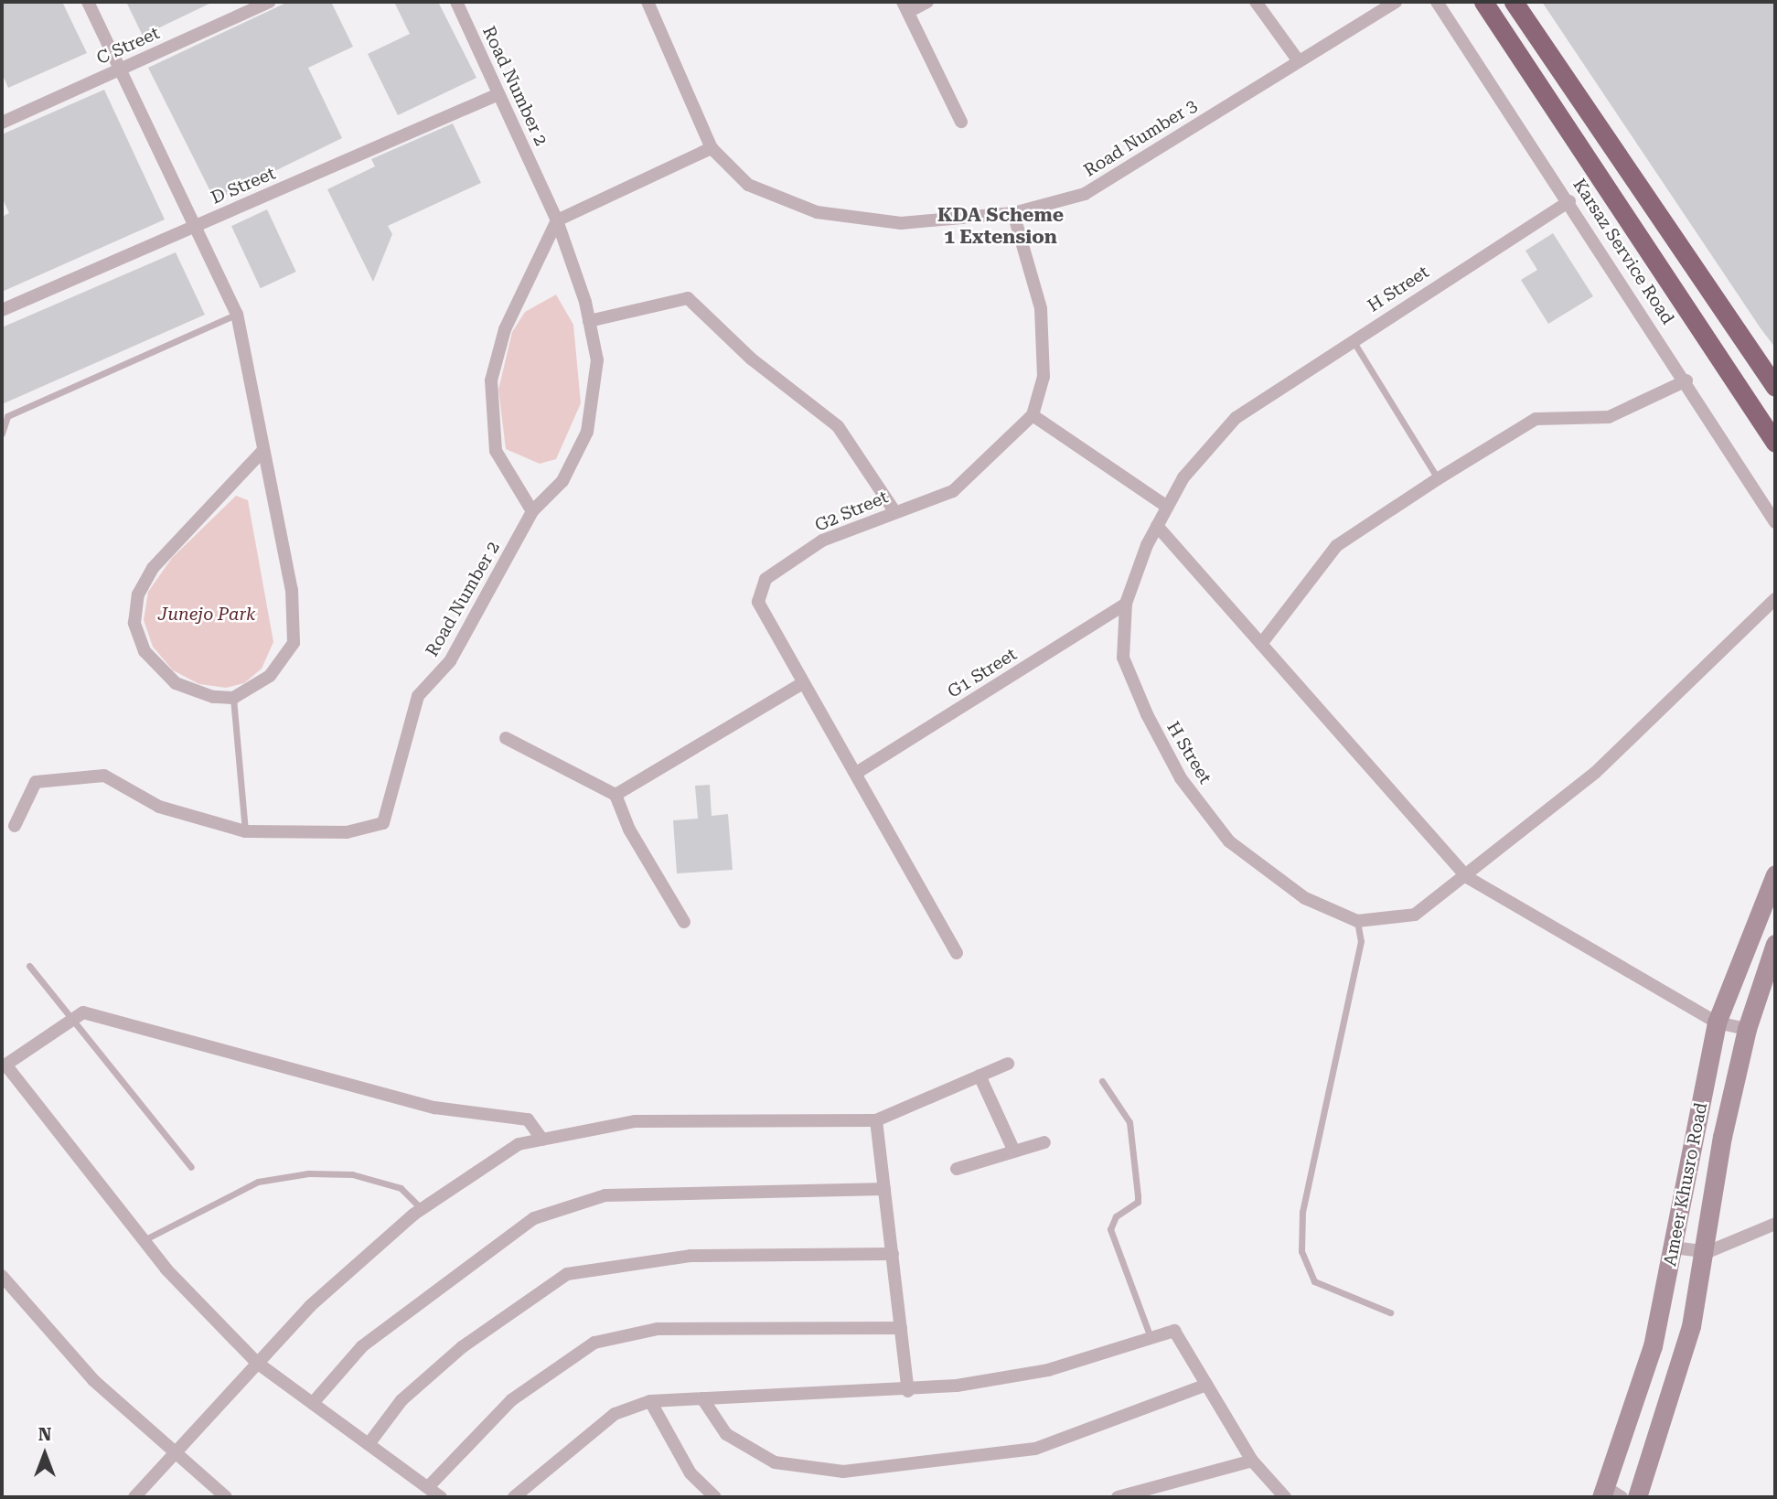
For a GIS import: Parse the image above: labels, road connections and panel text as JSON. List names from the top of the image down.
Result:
{
  "streets": {
    "main road": ["Ameer Khusro Road"],
    "street": [
      "C Street",
      "Road Number 2",
      "Road Number 3",
      "D Street",
      "Karsaz Service Road",
      "H Street",
      "G2 Street",
      "G1 Street"
    ]
  },
  "crossings": [
    ["Road Number 2", "D Street"],
    ["Karsaz Service Road", "H Street"],
    ["H Street", "G1 Street"],
    ["G2 Street", "G1 Street"]
  ],
  "districts": ["KDA Scheme 1 Extension"],
  "parks": ["Junejo Park"],
  "north": "top"
}
